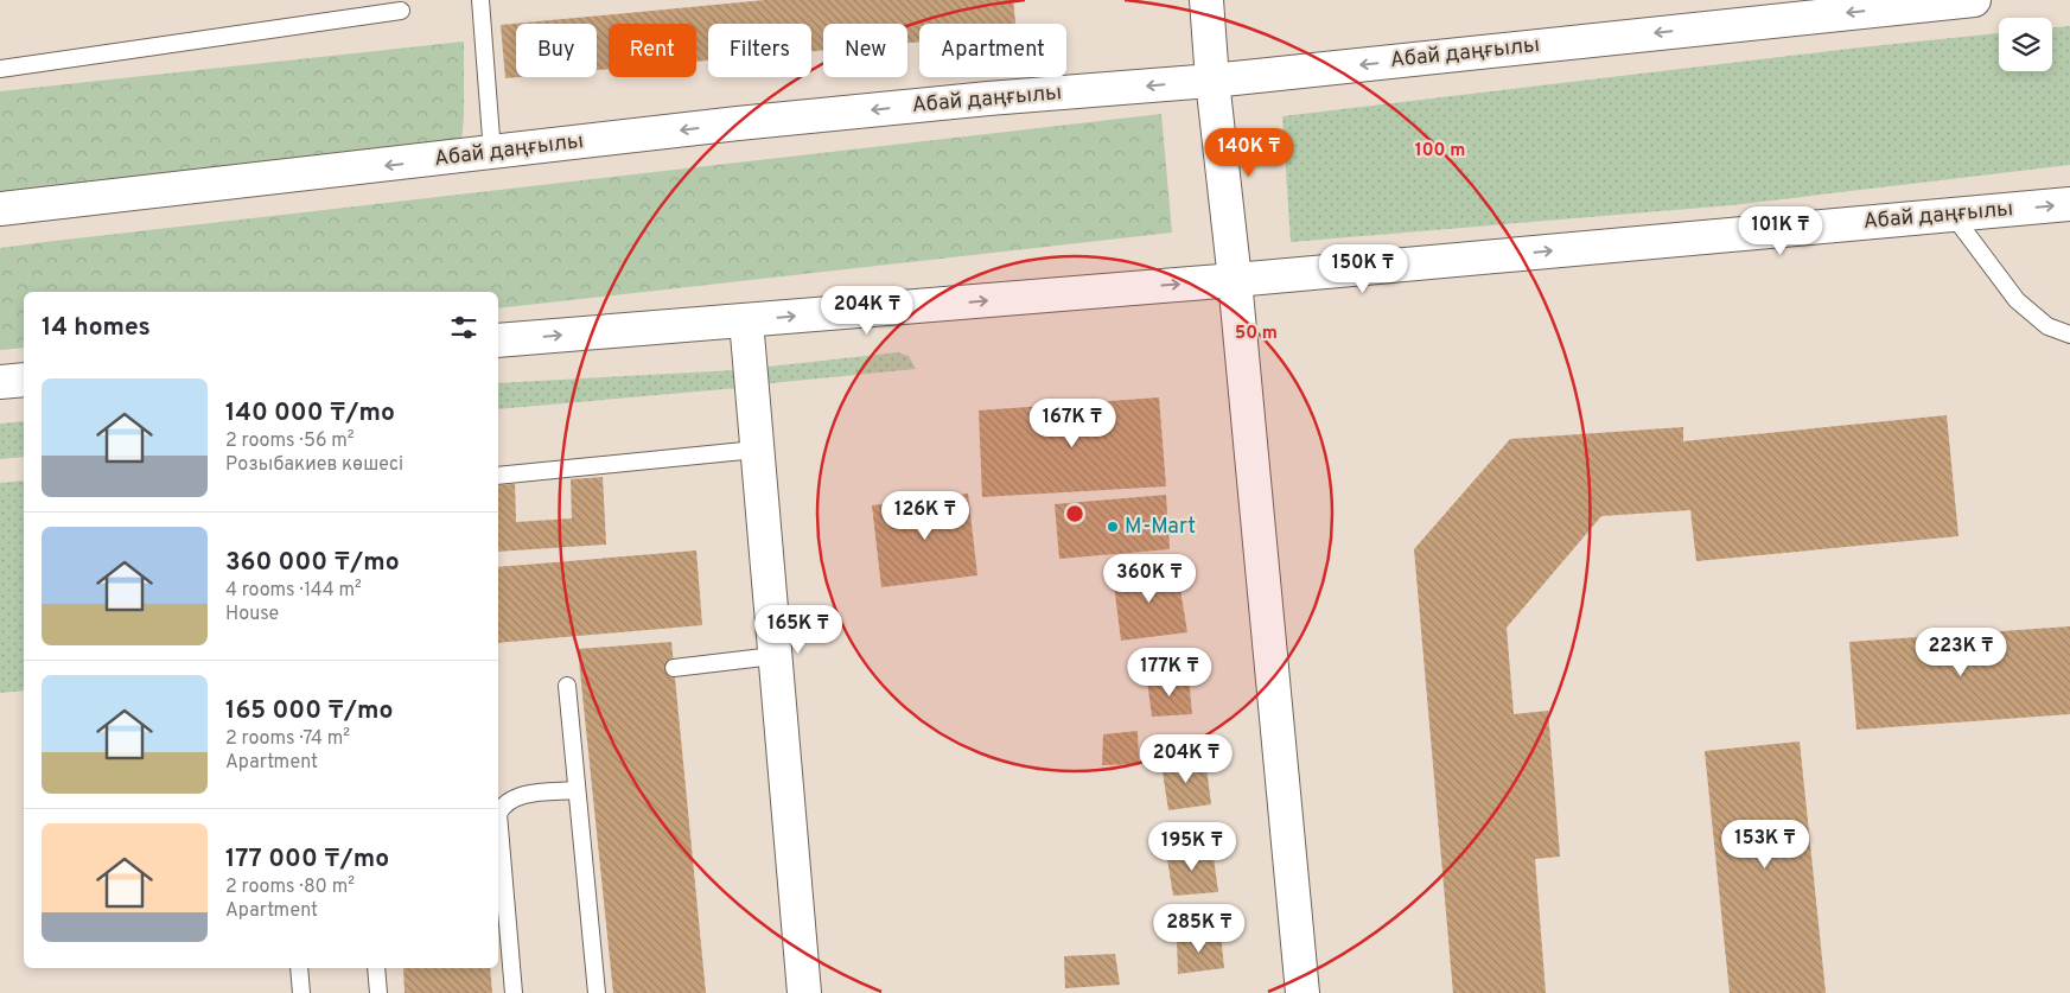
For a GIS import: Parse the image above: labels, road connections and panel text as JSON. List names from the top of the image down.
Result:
{
  "streets": {
    "main road": ["Абай даңғылы"]
  },
  "places": ["M-Mart"],
  "page": {
    "chip": [
      "Buy",
      "Rent",
      "Filters",
      "New",
      "Apartment"
    ],
    "price": [
      "140K ₸",
      "101K ₸",
      "150K ₸",
      "204K ₸",
      "167K ₸",
      "126K ₸",
      "360K ₸",
      "165K ₸",
      "223K ₸",
      "177K ₸",
      "204K ₸",
      "153K ₸",
      "195K ₸",
      "285K ₸"
    ],
    "heading": "14 homes",
    "list": [
      {
        "name": "140 000 ₸/mo",
        "note": "2 rooms · 56 m² · Розыбакиев көшесі"
      },
      {
        "name": "360 000 ₸/mo",
        "note": "4 rooms · 144 m² · House"
      },
      {
        "name": "165 000 ₸/mo",
        "note": "2 rooms · 74 m² · Apartment"
      },
      {
        "name": "177 000 ₸/mo",
        "note": "2 rooms · 80 m² · Apartment"
      }
    ]
  },
  "rings": ["100 m", "50 m"]
}
